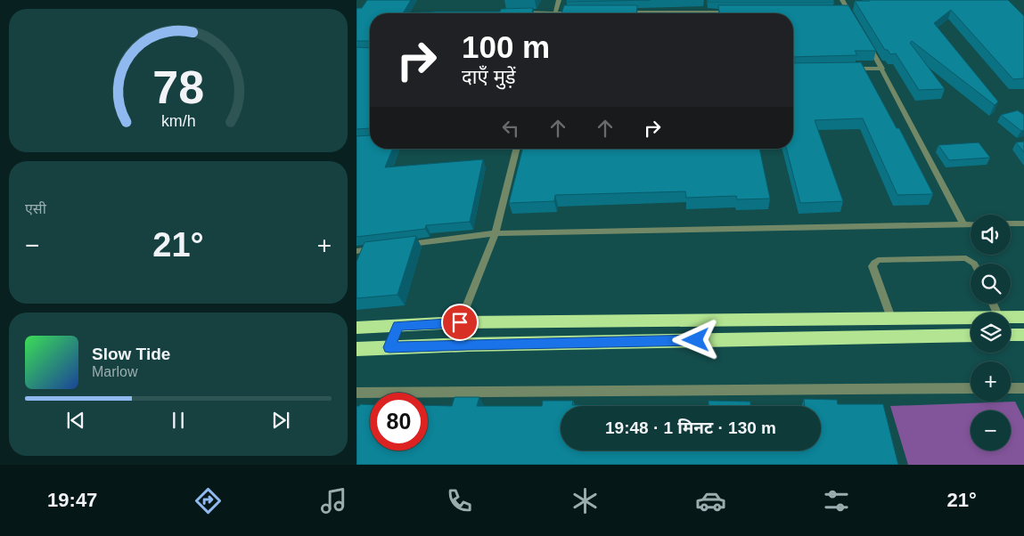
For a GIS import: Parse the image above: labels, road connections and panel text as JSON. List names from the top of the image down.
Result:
{
  "page": {
    "turn": ["100 m", "दाएँ मुड़ें"],
    "tile": "एसी",
    "map_buttons": ["+", "−"],
    "heat": ["−", "21°", "+"],
    "song": ["Slow Tide", "Marlow"],
    "limit": "80",
    "trip": "19:48 · 1 मिनट · 130 m",
    "tabs": ["19:47", "21°"],
    "gauge": ["78", "km/h"]
  }
}
